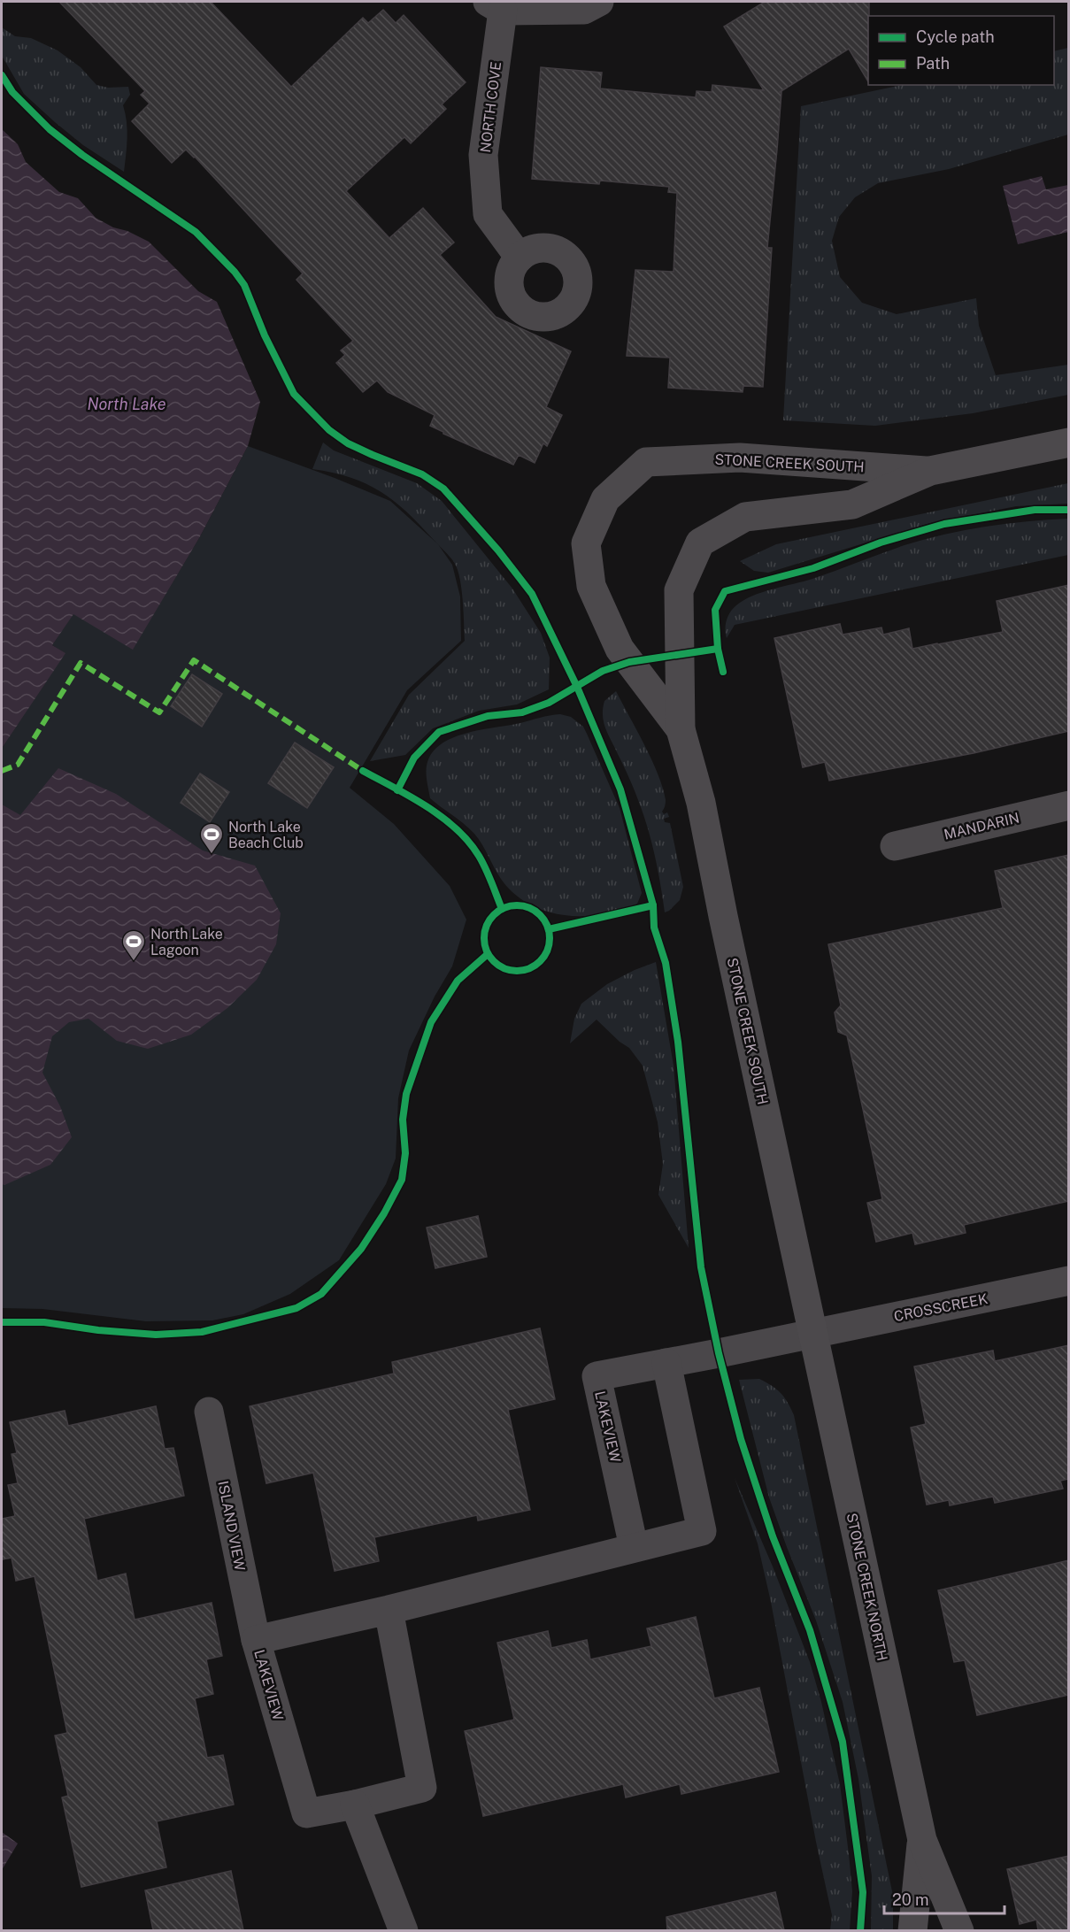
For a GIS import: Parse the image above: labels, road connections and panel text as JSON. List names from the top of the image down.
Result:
{
  "streets": {
    "street": [
      "NORTH COVE",
      "STONE CREEK SOUTH",
      "MANDARIN",
      "CROSSCREEK",
      "LAKEVIEW",
      "ISLAND VIEW",
      "STONE CREEK NORTH"
    ]
  },
  "crossings": [
    ["STONE CREEK SOUTH", "CROSSCREEK"],
    ["STONE CREEK SOUTH", "LAKEVIEW"],
    ["STONE CREEK SOUTH", "STONE CREEK NORTH"],
    ["CROSSCREEK", "LAKEVIEW"],
    ["CROSSCREEK", "STONE CREEK NORTH"],
    ["LAKEVIEW", "ISLAND VIEW"],
    ["LAKEVIEW", "STONE CREEK NORTH"]
  ],
  "water": ["North Lake"],
  "places": {
    "sports": ["North Lake Beach Club", "North Lake Lagoon"]
  },
  "legend": ["Cycle path", "Path"],
  "scale_bar": "20 m"
}
